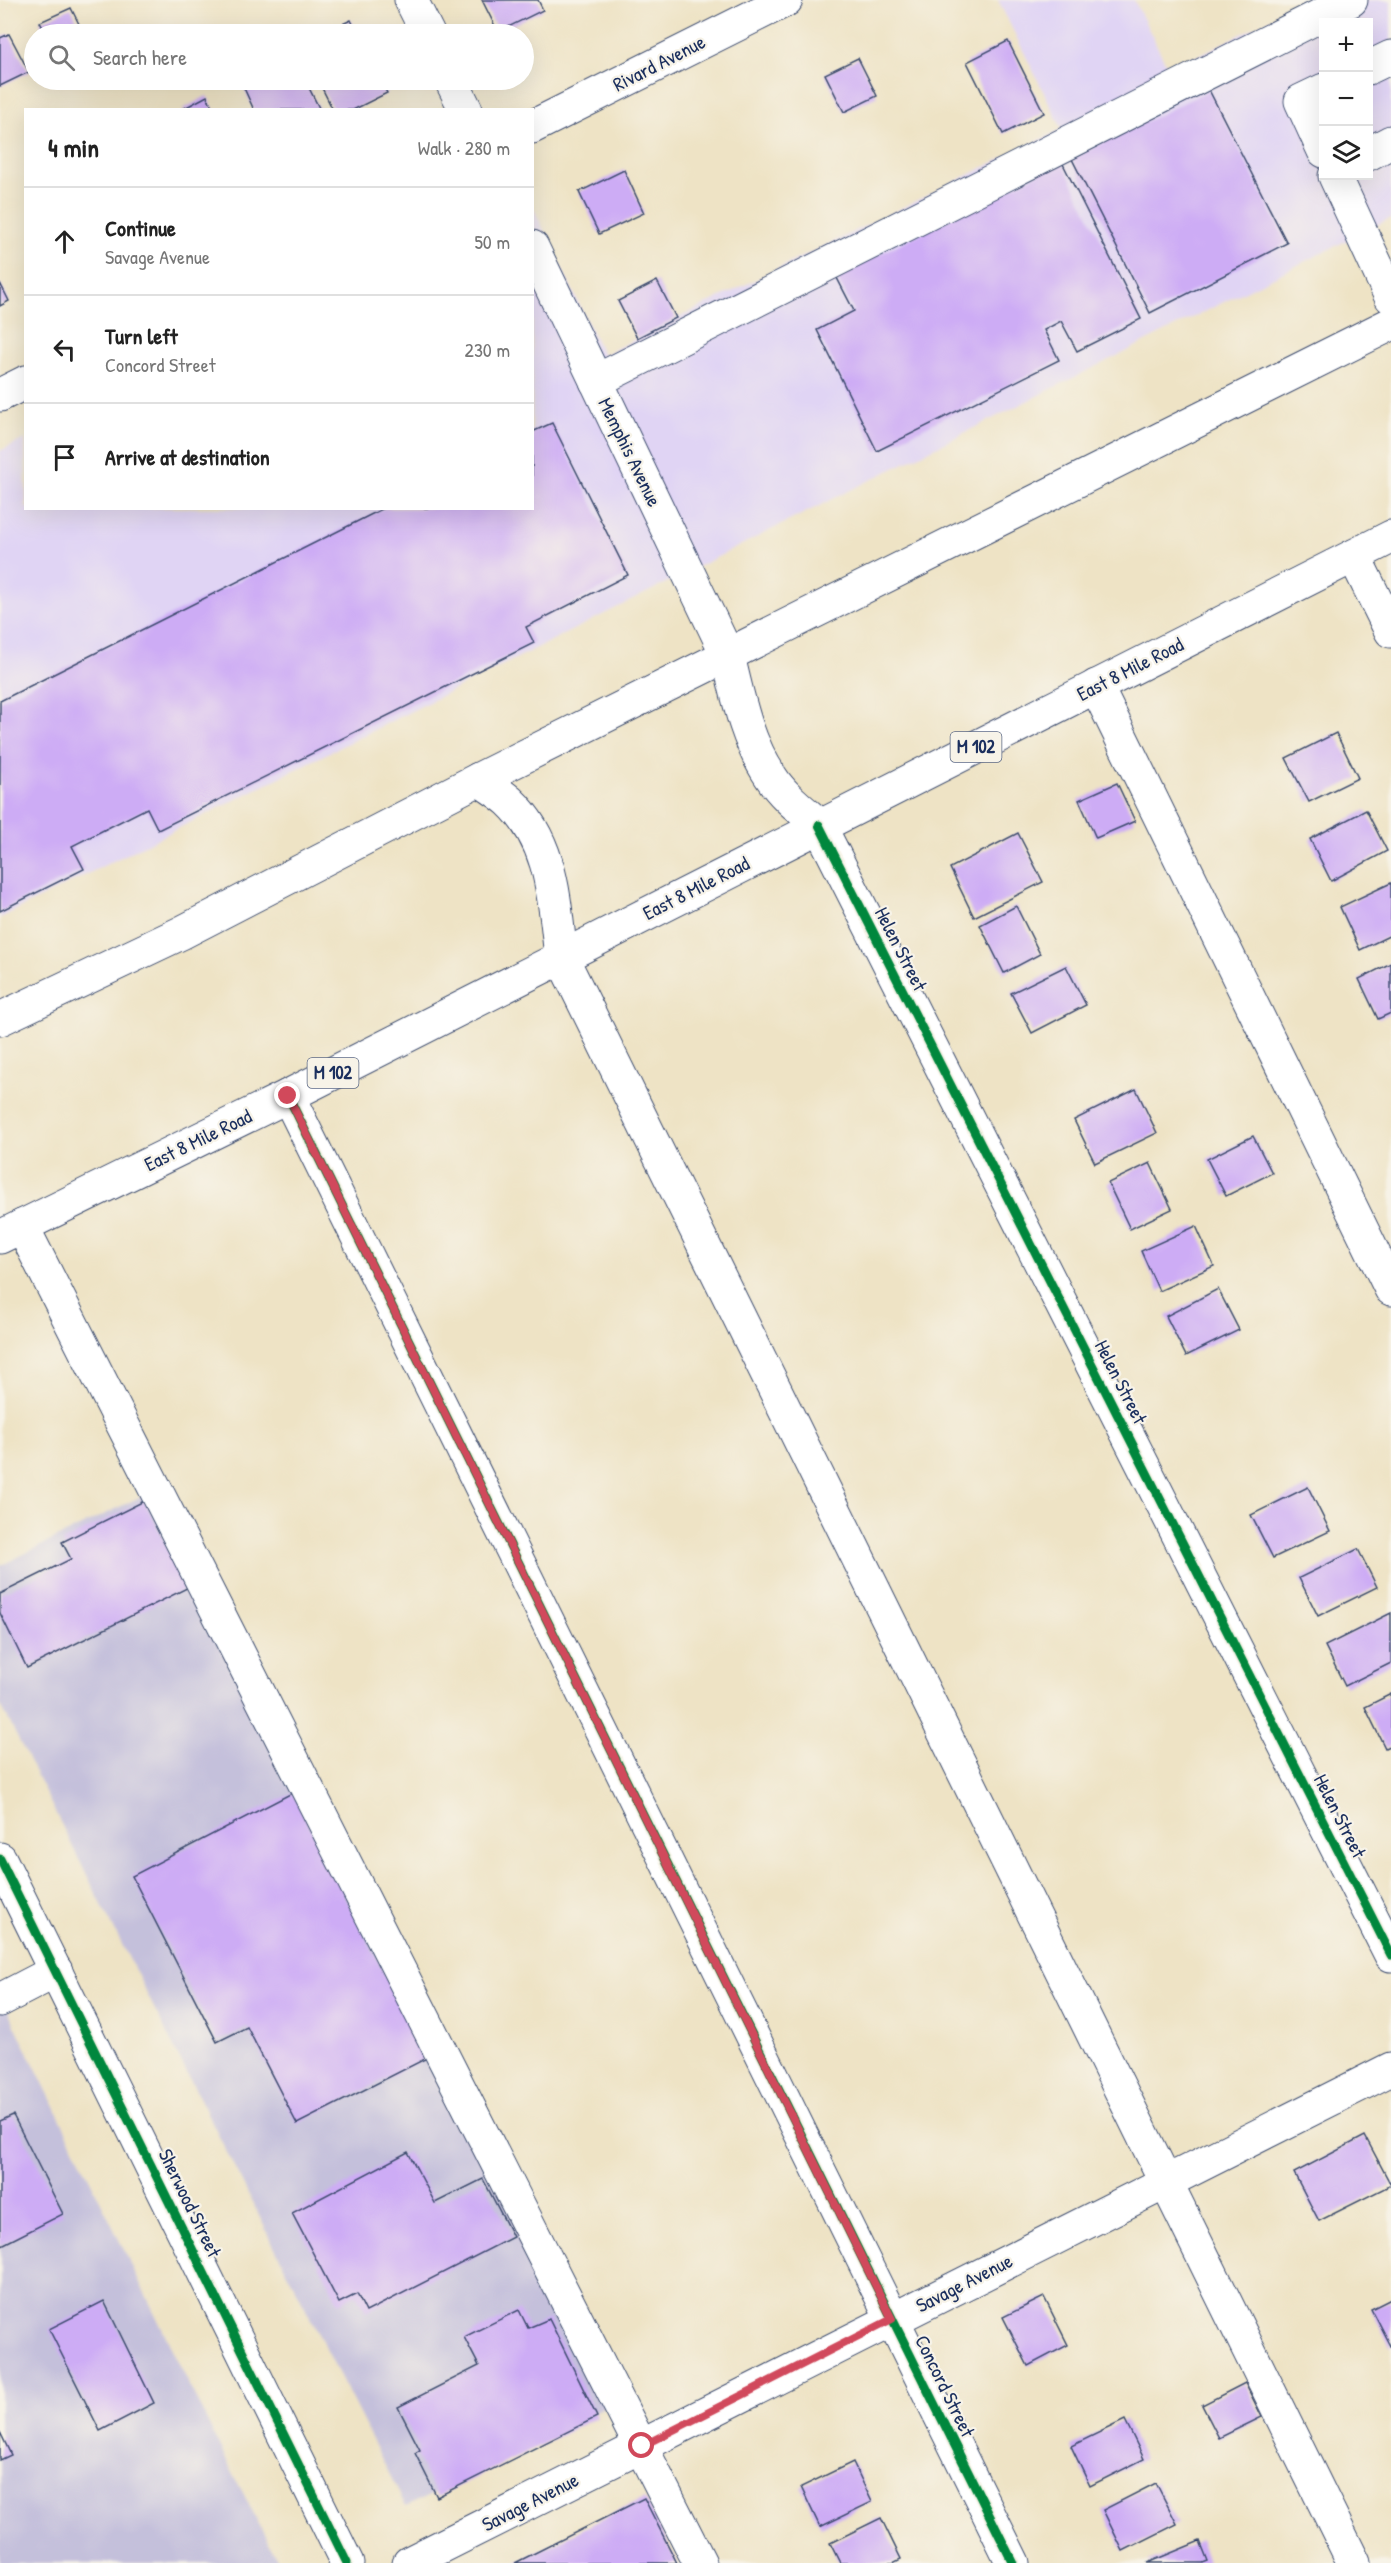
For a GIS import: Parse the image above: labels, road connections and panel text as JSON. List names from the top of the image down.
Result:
{
  "streets": {
    "main road": [
      "Rivard Avenue",
      "Memphis Avenue",
      "East 8 Mile Road",
      "M 102",
      "Helen Street",
      "Sherwood Street",
      "Savage Avenue",
      "Concord Street"
    ]
  },
  "crossings": [
    ["Memphis Avenue", "East 8 Mile Road"],
    ["Memphis Avenue", "Helen Street"],
    ["East 8 Mile Road", "Helen Street"],
    ["East 8 Mile Road", "Concord Street"],
    ["Savage Avenue", "Concord Street"]
  ],
  "page": {
    "map_buttons": ["+", "−"],
    "search": "Search here",
    "heading": ["4 min", "Walk · 280 m"],
    "list": [
      ["Continue", "Savage Avenue", "50 m"],
      ["Turn left", "Concord Street", "230 m"],
      "Arrive at destination"
    ]
  }
}
